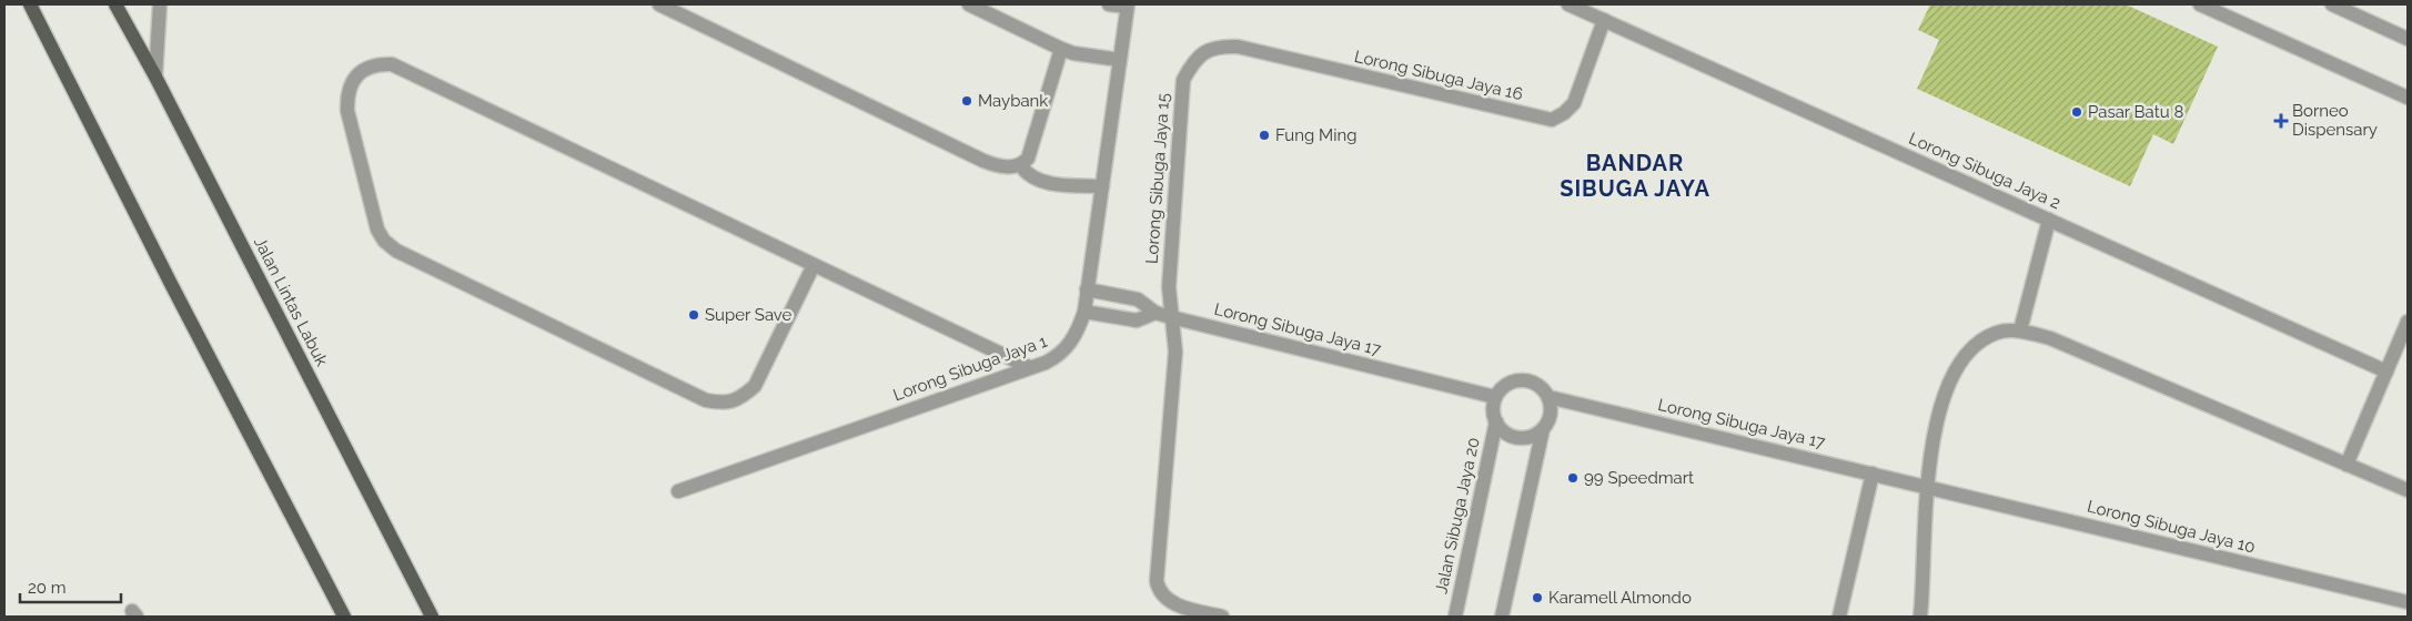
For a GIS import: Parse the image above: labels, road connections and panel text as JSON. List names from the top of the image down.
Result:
{
  "streets": {
    "main road": ["Jalan Lintas Labuk"],
    "street": [
      "Lorong Sibuga Jaya 16",
      "Lorong Sibuga Jaya 2",
      "Lorong Sibuga Jaya 15",
      "Lorong Sibuga Jaya 17",
      "Lorong Sibuga Jaya 1",
      "Jalan Sibuga Jaya 20",
      "Lorong Sibuga Jaya 10"
    ]
  },
  "crossings": [
    ["Lorong Sibuga Jaya 16", "Lorong Sibuga Jaya 2"],
    ["Lorong Sibuga Jaya 16", "Lorong Sibuga Jaya 15"],
    ["Lorong Sibuga Jaya 15", "Lorong Sibuga Jaya 17"],
    ["Lorong Sibuga Jaya 17", "Lorong Sibuga Jaya 1"],
    ["Lorong Sibuga Jaya 17", "Jalan Sibuga Jaya 20"],
    ["Lorong Sibuga Jaya 17", "Lorong Sibuga Jaya 10"]
  ],
  "districts": ["BANDAR SIBUGA JAYA"],
  "places": {
    "other": [
      "Maybank",
      "Pasar Batu 8",
      "Fung Ming",
      "Super Save",
      "99 Speedmart",
      "Karamell Almondo"
    ],
    "health": ["Borneo Dispensary"]
  },
  "scale_bar": "20 m"
}
